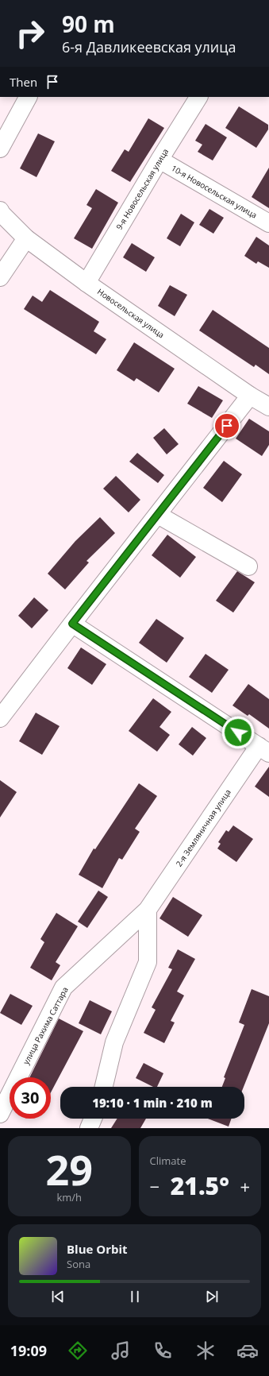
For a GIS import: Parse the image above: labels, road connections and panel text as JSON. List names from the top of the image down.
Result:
{
  "streets": {
    "street": [
      "9-я Новосельская улица",
      "10-я Новосельская улица",
      "Новосельская улица",
      "2-я Земляничная улица",
      "улица Рахима Саттара"
    ]
  },
  "crossings": [
    ["9-я Новосельская улица", "10-я Новосельская улица"],
    ["9-я Новосельская улица", "Новосельская улица"],
    ["2-я Земляничная улица", "улица Рахима Саттара"]
  ],
  "page": {
    "turn": ["90 m", "6-я Давликеевская улица"],
    "then": "Then",
    "limit": "30",
    "trip": "19:10 · 1 min · 210 m",
    "tile": [
      ["29", "km/h"],
      "Climate"
    ],
    "heat": ["−", "21.5°", "+"],
    "song": ["Blue Orbit", "Sona"],
    "tabs": "19:09"
  }
}
